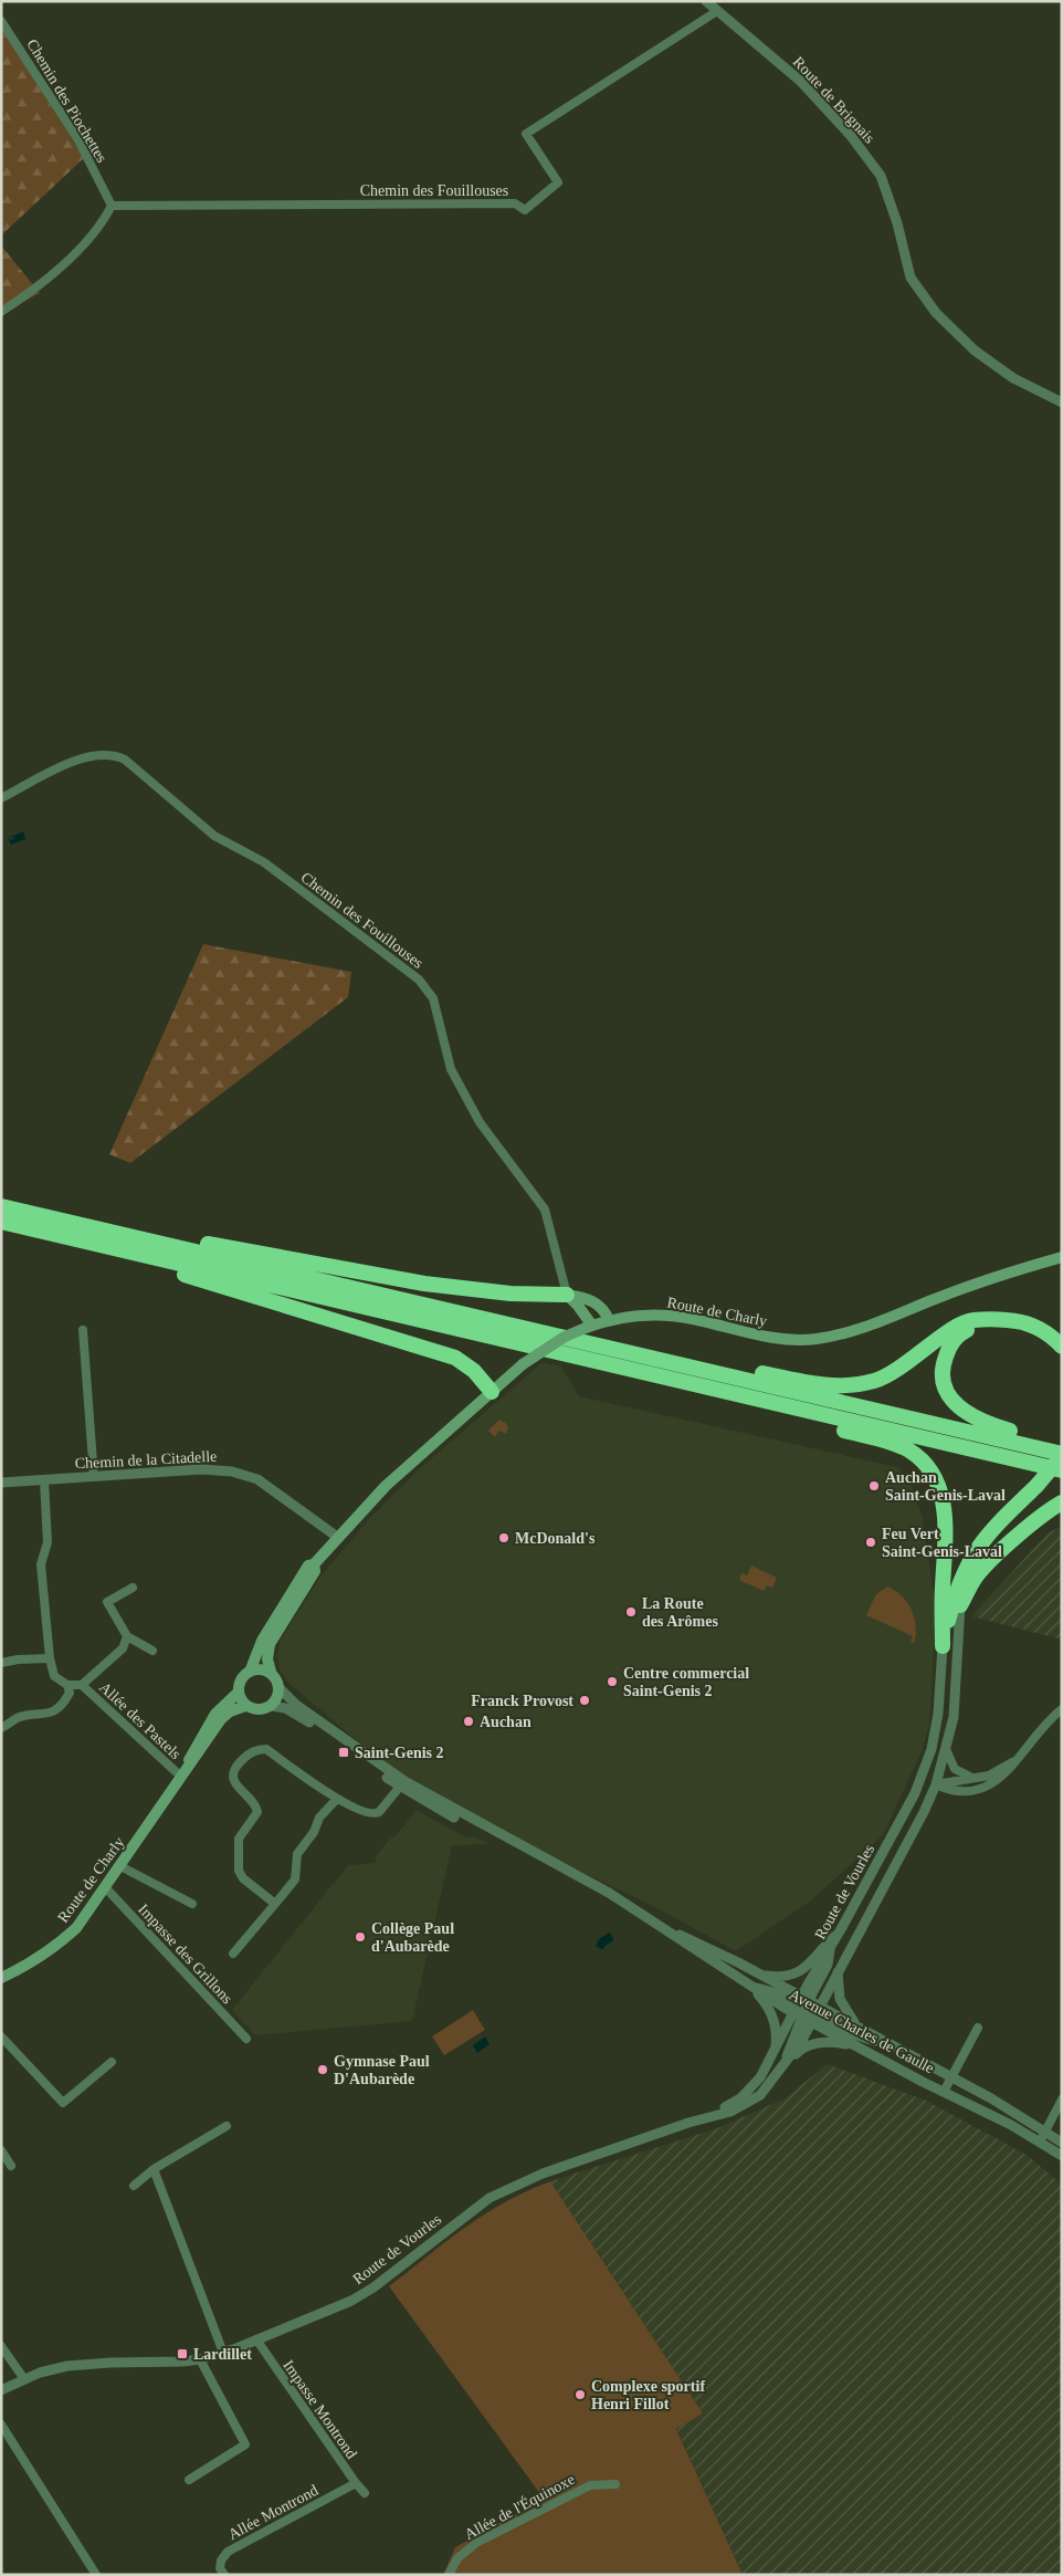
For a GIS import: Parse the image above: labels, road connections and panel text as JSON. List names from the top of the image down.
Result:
{
  "streets": {
    "main road": ["Route de Charly"],
    "street": [
      "Route de Brignais",
      "Chemin des Piochettes",
      "Chemin des Fouillouses",
      "Chemin de la Citadelle",
      "Allée des Pastels",
      "Route de Vourles",
      "Impasse des Grillons",
      "Avenue Charles de Gaulle",
      "Impasse Montrond",
      "Allée de l'Équinoxe",
      "Allée Montrond"
    ]
  },
  "crossings": [
    ["Route de Brignais", "Chemin des Fouillouses"],
    ["Chemin des Piochettes", "Chemin des Fouillouses"],
    ["Route de Charly", "Chemin de la Citadelle"],
    ["Route de Charly", "Allée des Pastels"],
    ["Route de Charly", "Impasse des Grillons"],
    ["Route de Charly", "Avenue Charles de Gaulle"],
    ["Route de Vourles", "Avenue Charles de Gaulle"],
    ["Route de Vourles", "Impasse Montrond"],
    ["Impasse Montrond", "Allée Montrond"]
  ],
  "places": {
    "other": [
      "Auchan Saint-Genis-Laval",
      "McDonald's",
      "Feu Vert Saint-Genis-Laval",
      "La Route des Arômes",
      "Centre commercial Saint-Genis 2",
      "Franck Provost",
      "Auchan",
      "Collège Paul d'Aubarède",
      "Gymnase Paul D'Aubarède",
      "Complexe sportif Henri Fillot"
    ],
    "transit": ["Saint-Genis 2", "Lardillet"]
  }
}
